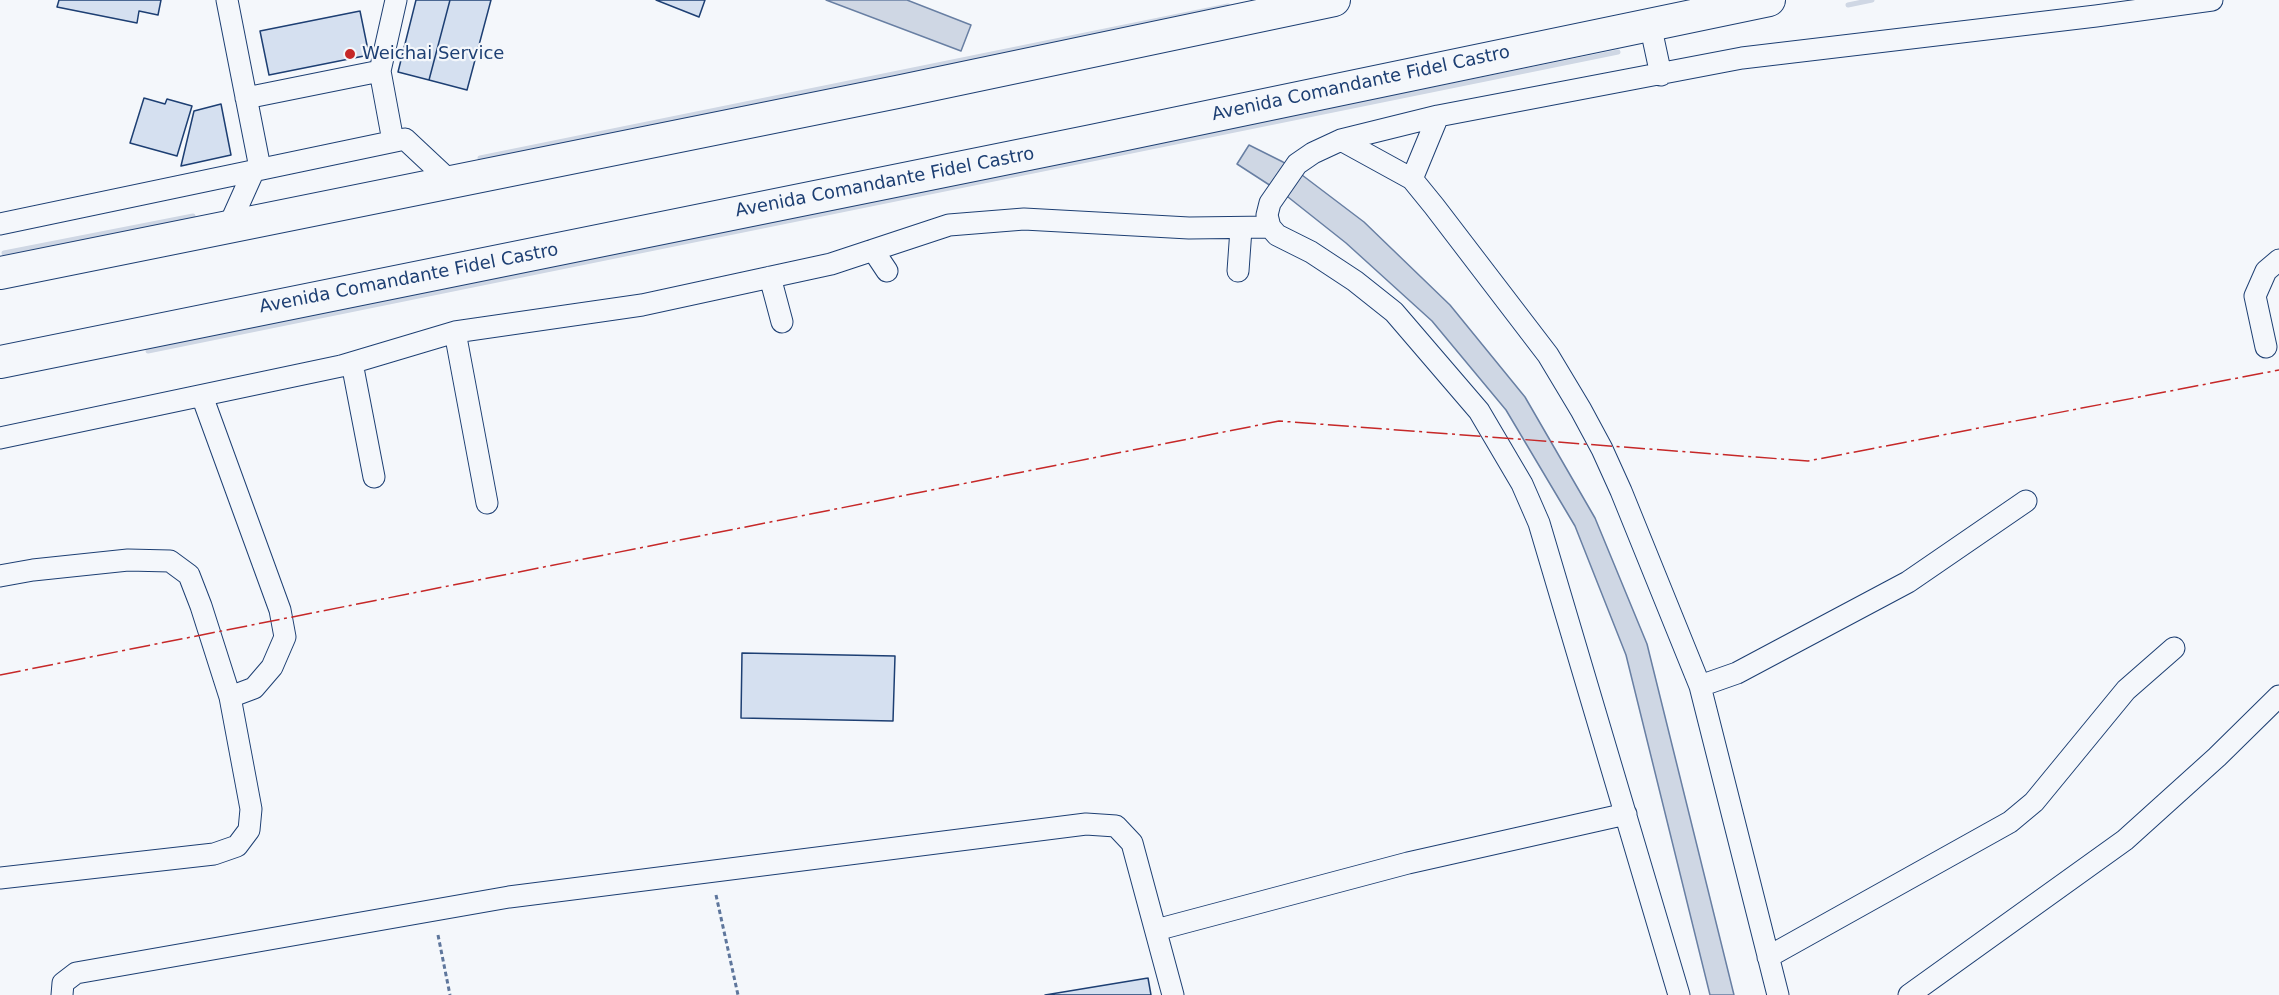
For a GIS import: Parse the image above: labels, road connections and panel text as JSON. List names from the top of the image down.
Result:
{
  "streets": {
    "highway": ["Avenida Comandante Fidel Castro"]
  },
  "places": ["Weichai Service"]
}
